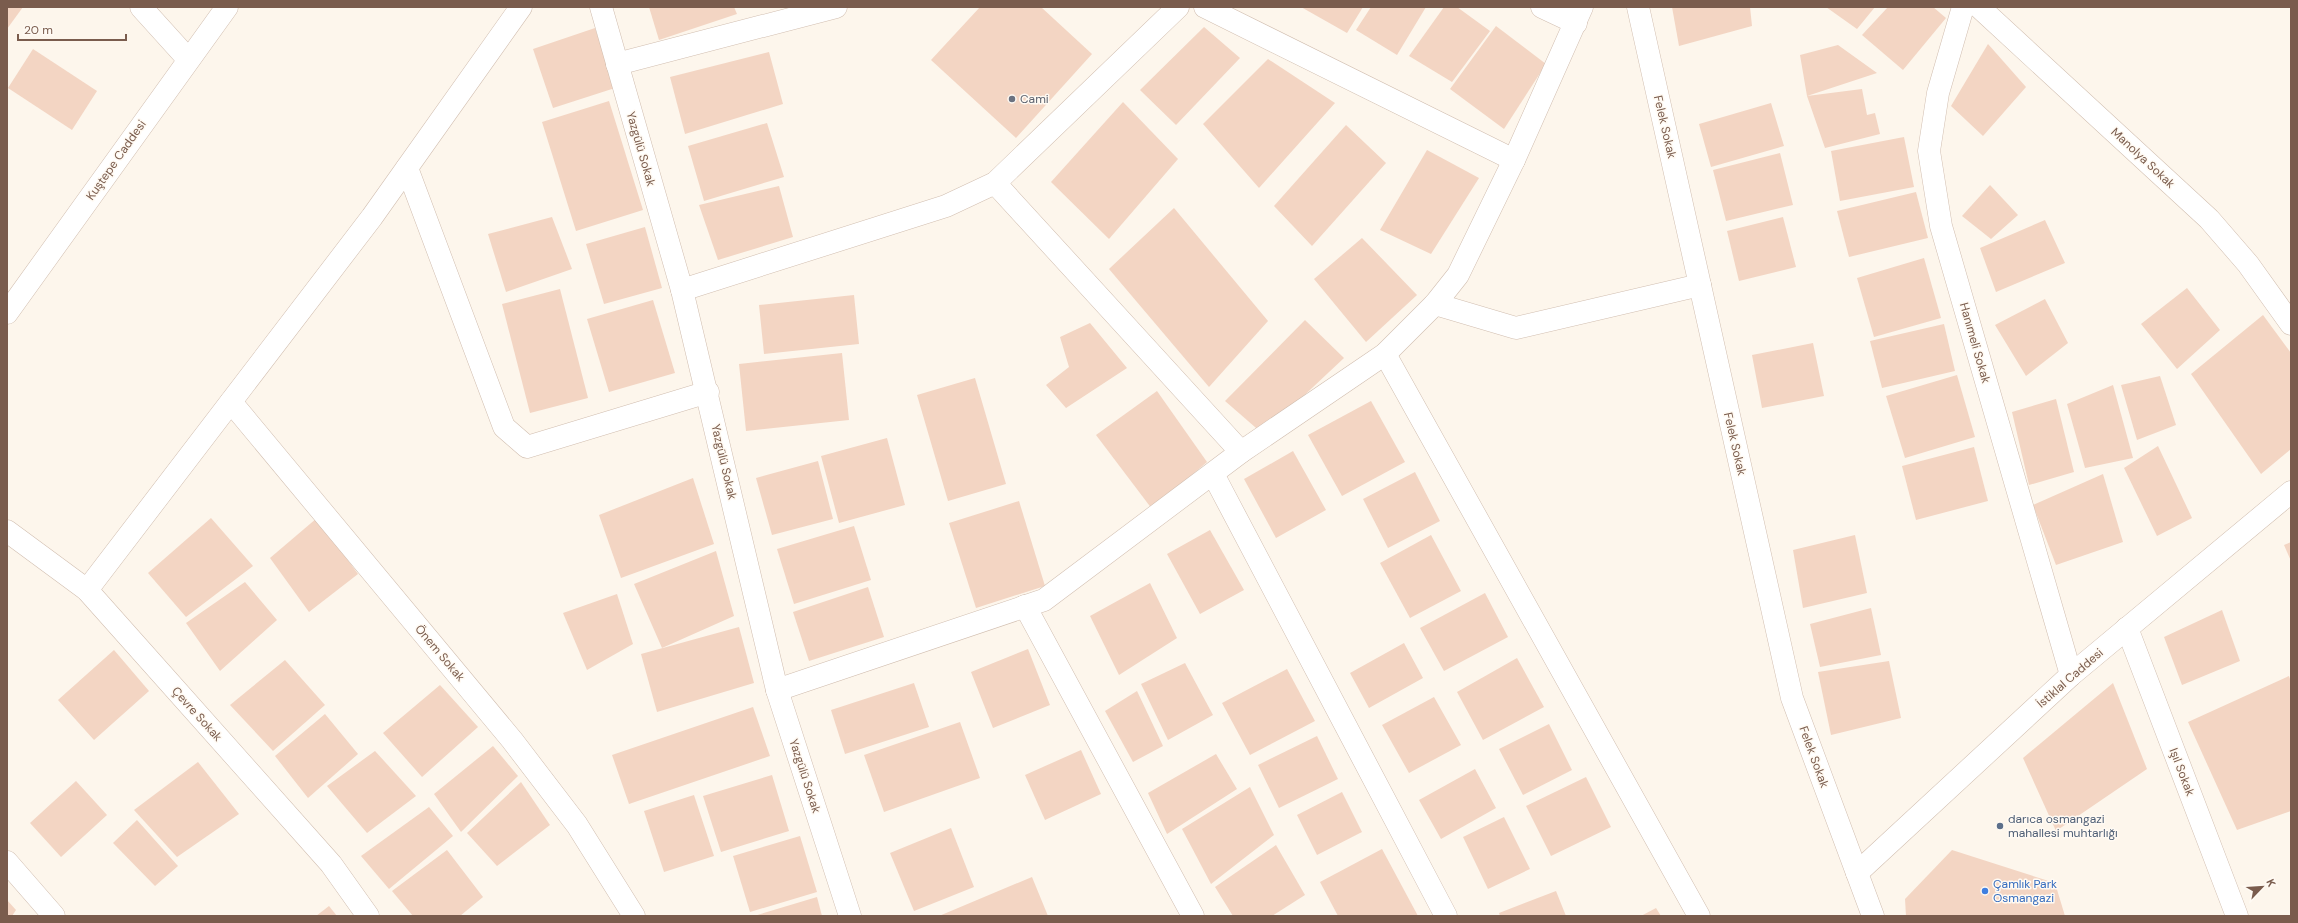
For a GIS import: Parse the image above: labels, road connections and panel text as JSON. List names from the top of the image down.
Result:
{
  "streets": {
    "street": [
      "Felek Sokak",
      "Yazgülü Sokak",
      "Manolya Sokak",
      "Kuştepe Caddesi",
      "Hanımeli Sokak",
      "Önem Sokak",
      "İstiklal Caddesi",
      "Çevre Sokak",
      "Işıl Sokak"
    ]
  },
  "crossings": [
    ["Felek Sokak", "İstiklal Caddesi"],
    ["Hanımeli Sokak", "İstiklal Caddesi"],
    ["İstiklal Caddesi", "Işıl Sokak"]
  ],
  "places": ["Cami", "darıca osmangazi mahallesi muhtarlığı", "Çamlık Park Osmangazi"],
  "scale_bar": "20 m",
  "north": "top right"
}
